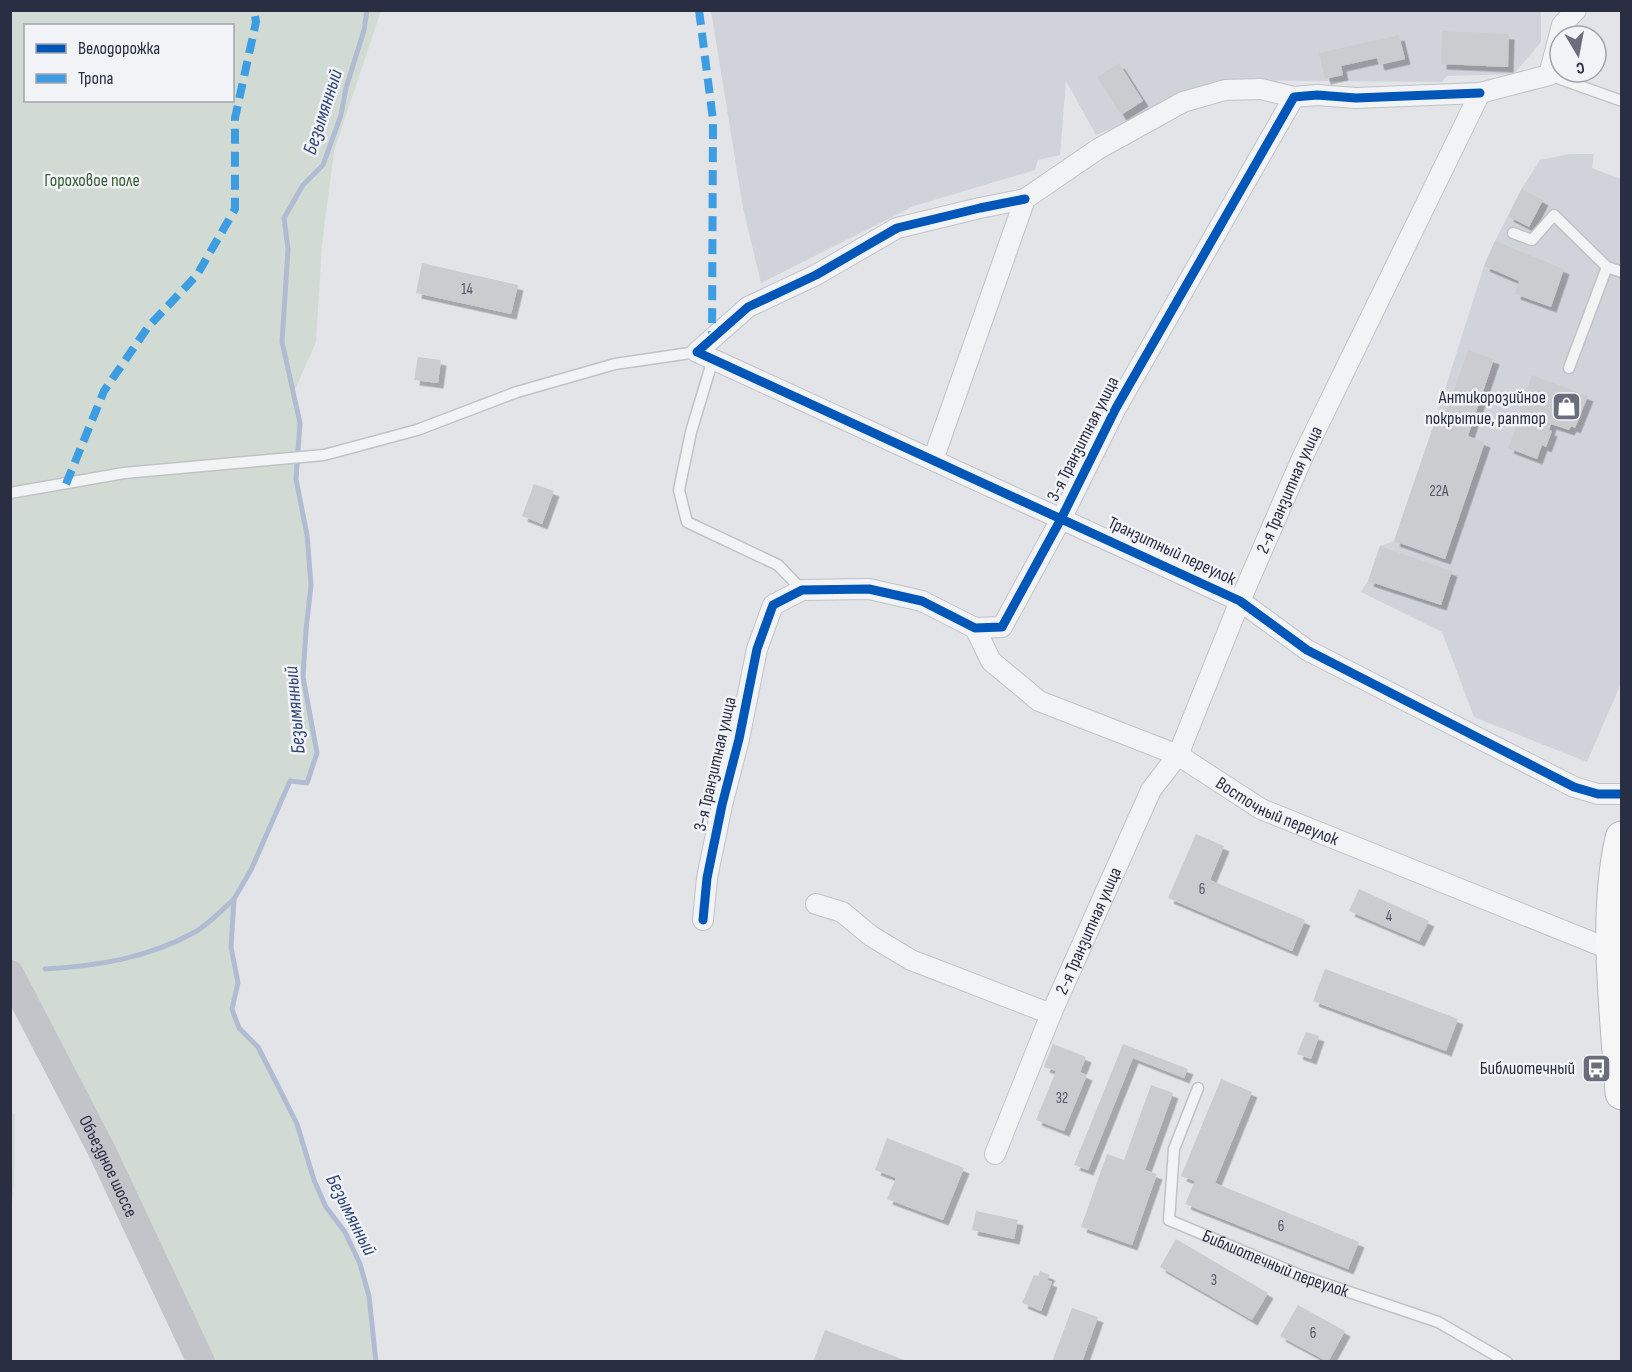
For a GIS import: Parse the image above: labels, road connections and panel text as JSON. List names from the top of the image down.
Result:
{
  "streets": {
    "street": [
      "3-я Транзитная улица",
      "2-я Транзитная улица",
      "Транзитный переулок",
      "Восточный переулок",
      "Объездное шоссе"
    ],
    "lane": ["Библиотечный переулок"]
  },
  "crossings": [
    ["3-я Транзитная улица", "Транзитный переулок"],
    ["3-я Транзитная улица", "Восточный переулок"],
    ["2-я Транзитная улица", "Транзитный переулок"],
    ["2-я Транзитная улица", "Восточный переулок"]
  ],
  "water": ["Безымянный"],
  "parks": ["Гороховое поле"],
  "places": {
    "shop": ["Антикорозийное покрытие, раптор"],
    "bus stop": ["Библиотечный"]
  },
  "house_numbers": [
    "14",
    "22А",
    "6",
    "4",
    "32",
    "6",
    "3",
    "6"
  ],
  "legend": ["Велодорожка", "Тропа"],
  "north": "bottom"
}
